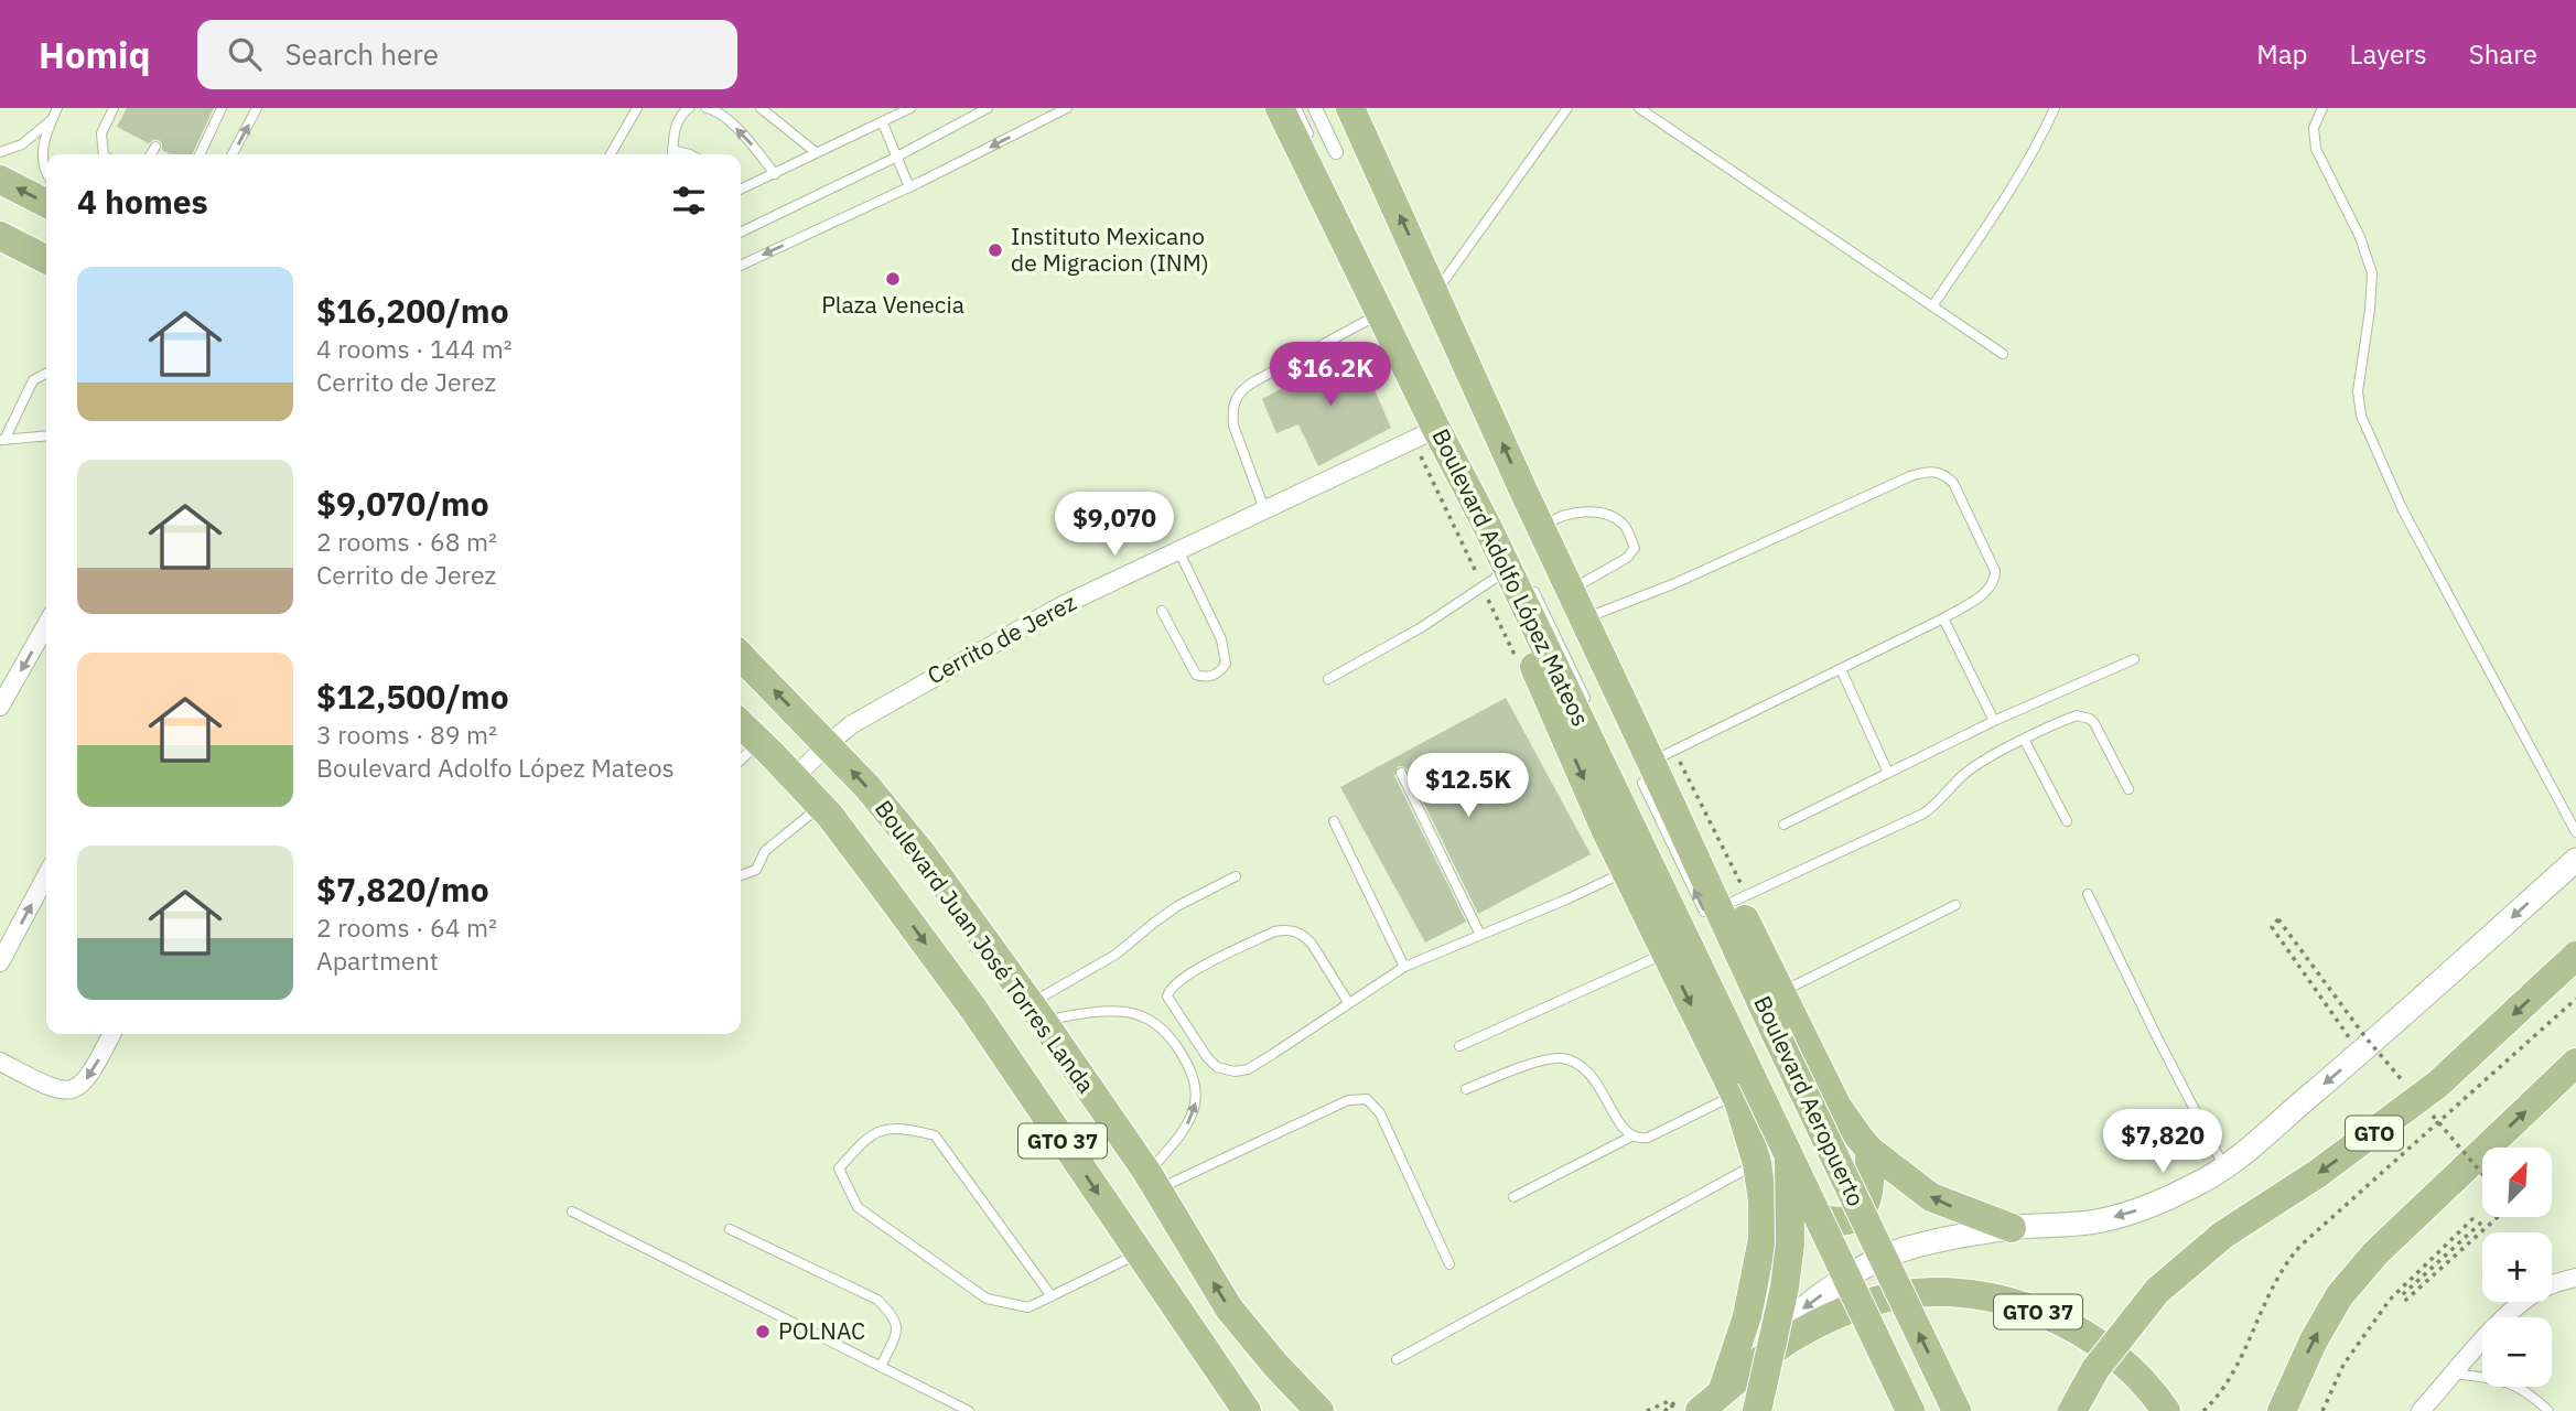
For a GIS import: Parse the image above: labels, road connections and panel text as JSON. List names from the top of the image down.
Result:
{
  "streets": {
    "main road": [
      "Boulevard Adolfo López Mateos",
      "Boulevard Juan José Torres Landa",
      "Boulevard Aeropuerto",
      "GTO",
      "GTO 37"
    ],
    "street": ["Cerrito de Jerez"]
  },
  "crossings": [
    ["Boulevard Adolfo López Mateos", "Cerrito de Jerez"],
    ["Boulevard Adolfo López Mateos", "Boulevard Aeropuerto"],
    ["Cerrito de Jerez", "Boulevard Juan José Torres Landa"]
  ],
  "places": ["Instituto Mexicano de Migracion (INM)", "Plaza Venecia", "POLNAC"],
  "north": "top right",
  "page": {
    "header": "Homiq",
    "search": "Search here",
    "nav": ["Map", "Layers", "Share"],
    "heading": "4 homes",
    "list": [
      {
        "name": "$16,200/mo",
        "note": "4 rooms · 144 m² · Cerrito de Jerez"
      },
      {
        "name": "$9,070/mo",
        "note": "2 rooms · 68 m² · Cerrito de Jerez"
      },
      {
        "name": "$12,500/mo",
        "note": "3 rooms · 89 m² · Boulevard Adolfo López Mateos"
      },
      {
        "name": "$7,820/mo",
        "note": "2 rooms · 64 m² · Apartment"
      }
    ],
    "price": [
      "$16.2K",
      "$9,070",
      "$12.5K",
      "$7,820"
    ],
    "map_buttons": ["+", "−"]
  }
}
